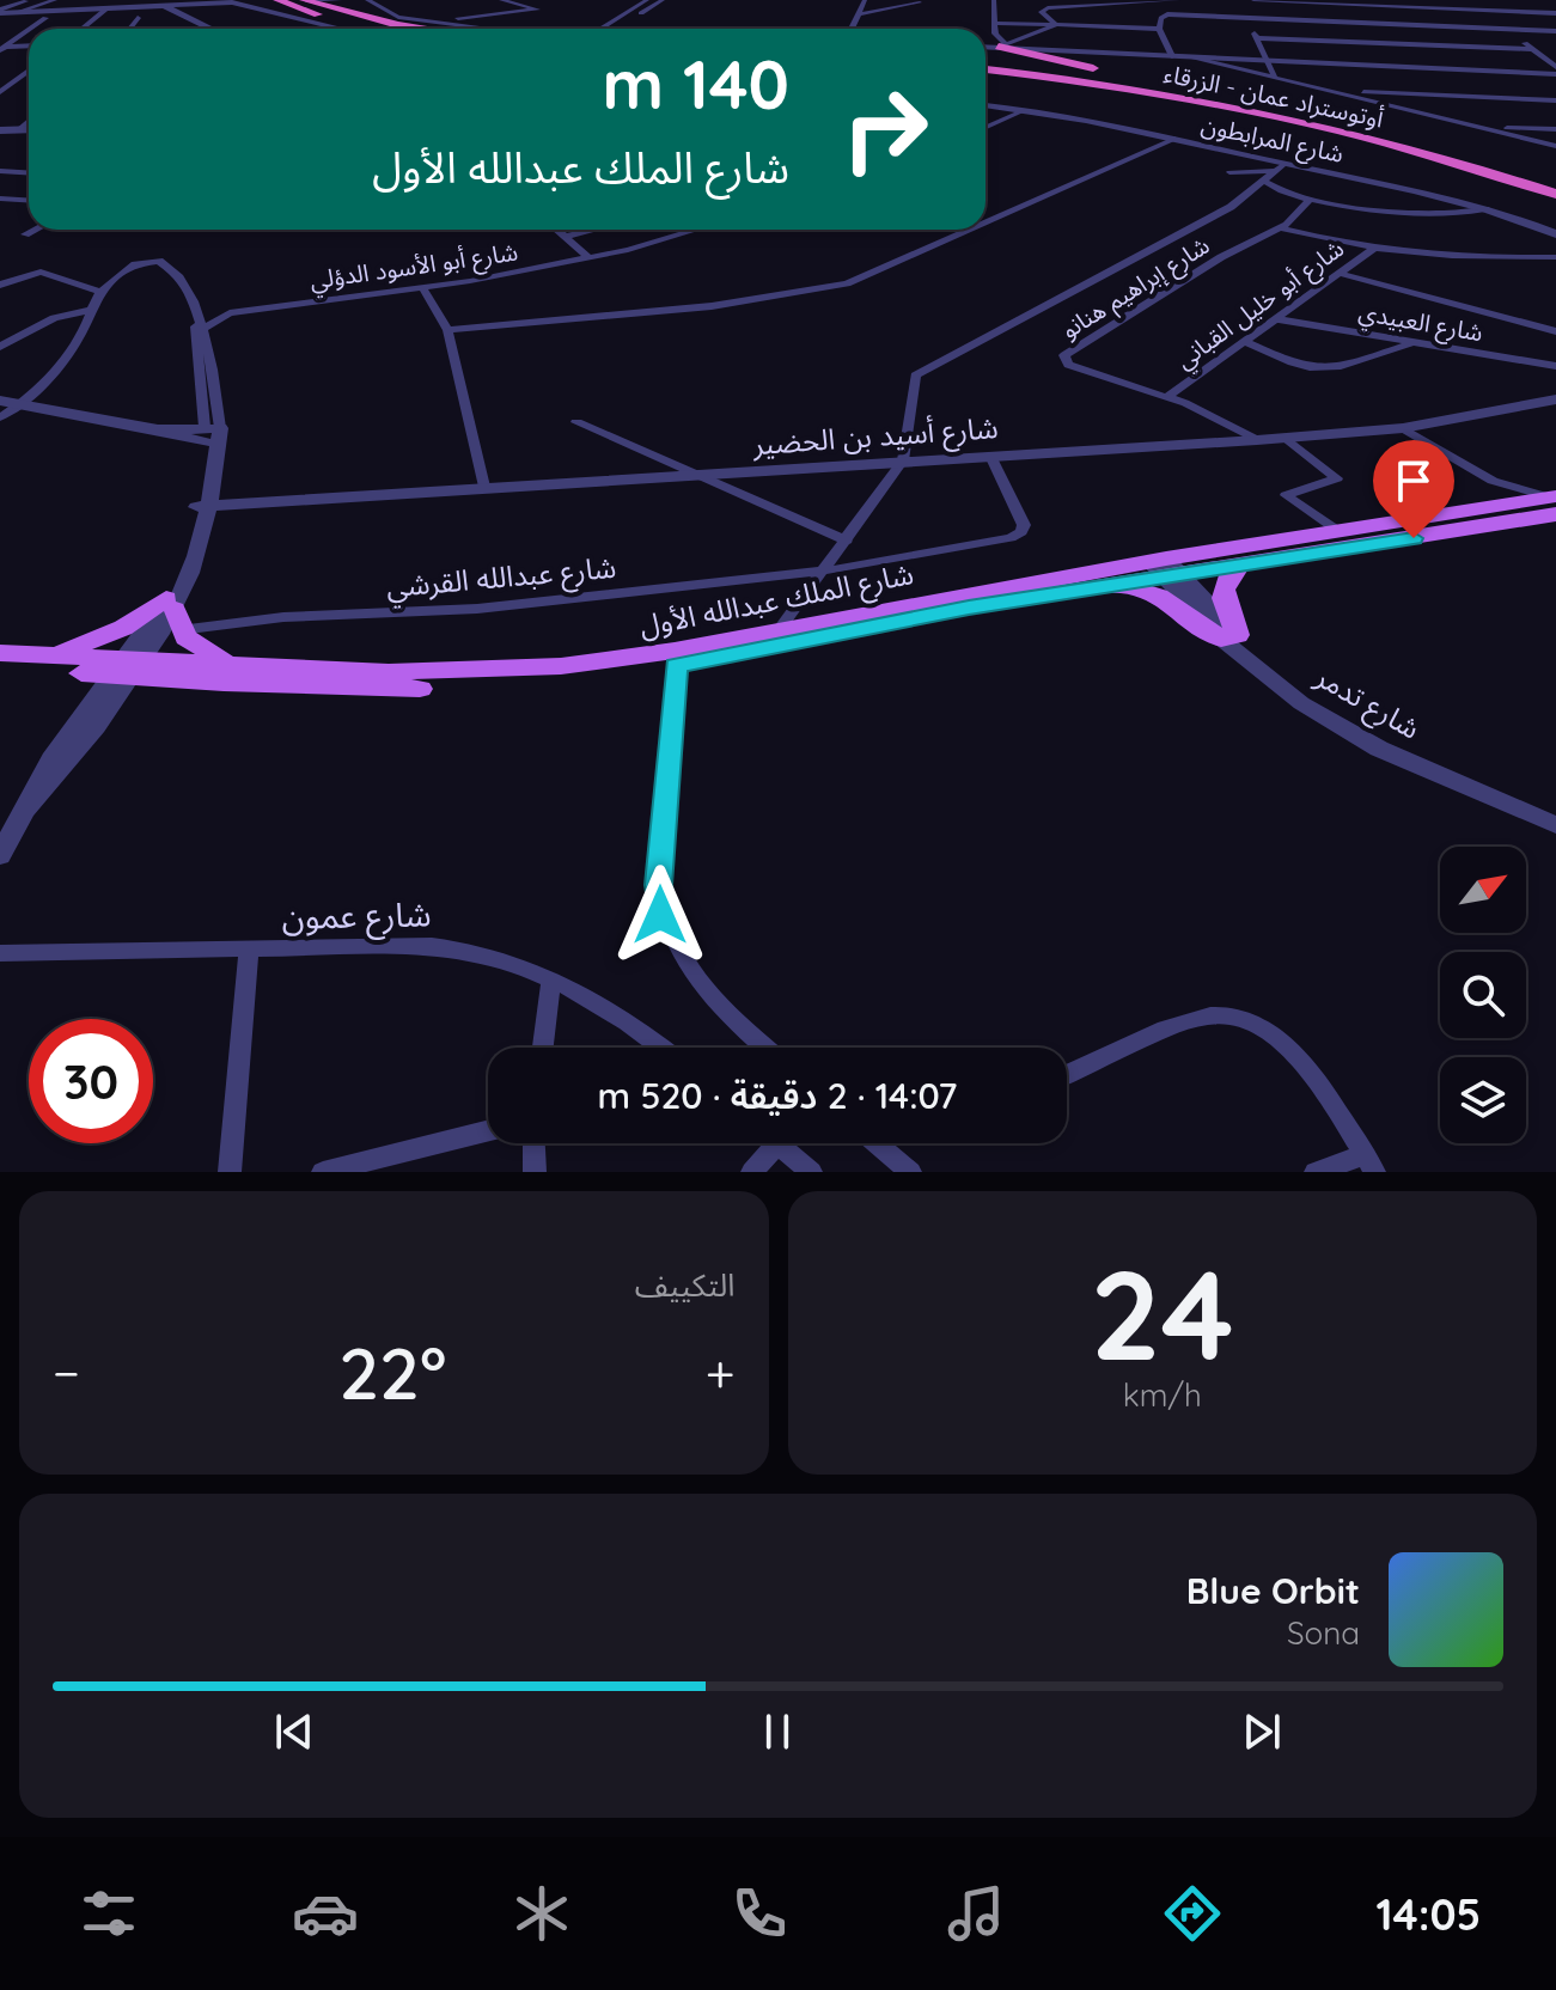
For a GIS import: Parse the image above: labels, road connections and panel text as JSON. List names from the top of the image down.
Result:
{
  "streets": {
    "highway": ["أوتوستراد عمان - الزرقاء"],
    "main road": ["شارع الملك عبدالله الأول"],
    "street": [
      "شارع المرابطون",
      "شارع أبو الأسود الدؤلي",
      "شارع إبراهيم هنانو",
      "شارع أبو خليل القباني",
      "شارع العبيدي",
      "شارع أسيد بن الحضير",
      "شارع عبدالله القرشي",
      "شارع تدمر",
      "شارع عمون"
    ]
  },
  "crossings": [
    ["شارع إبراهيم هنانو", "شارع أبو خليل القباني"],
    ["شارع إبراهيم هنانو", "شارع أسيد بن الحضير"],
    ["شارع أبو خليل القباني", "شارع العبيدي"],
    ["شارع أسيد بن الحضير", "شارع عبدالله القرشي"],
    ["شارع الملك عبدالله الأول", "شارع تدمر"]
  ],
  "north": "top right",
  "page": {
    "turn": ["140 m", "شارع الملك عبدالله الأول"],
    "limit": "30",
    "trip": "14:07 · 2 دقيقة · 520 m",
    "tile": [
      ["24", "km/h"],
      "التكييف"
    ],
    "heat": ["−", "22°", "+"],
    "song": ["Blue Orbit", "Sona"],
    "tabs": "14:05"
  }
}
